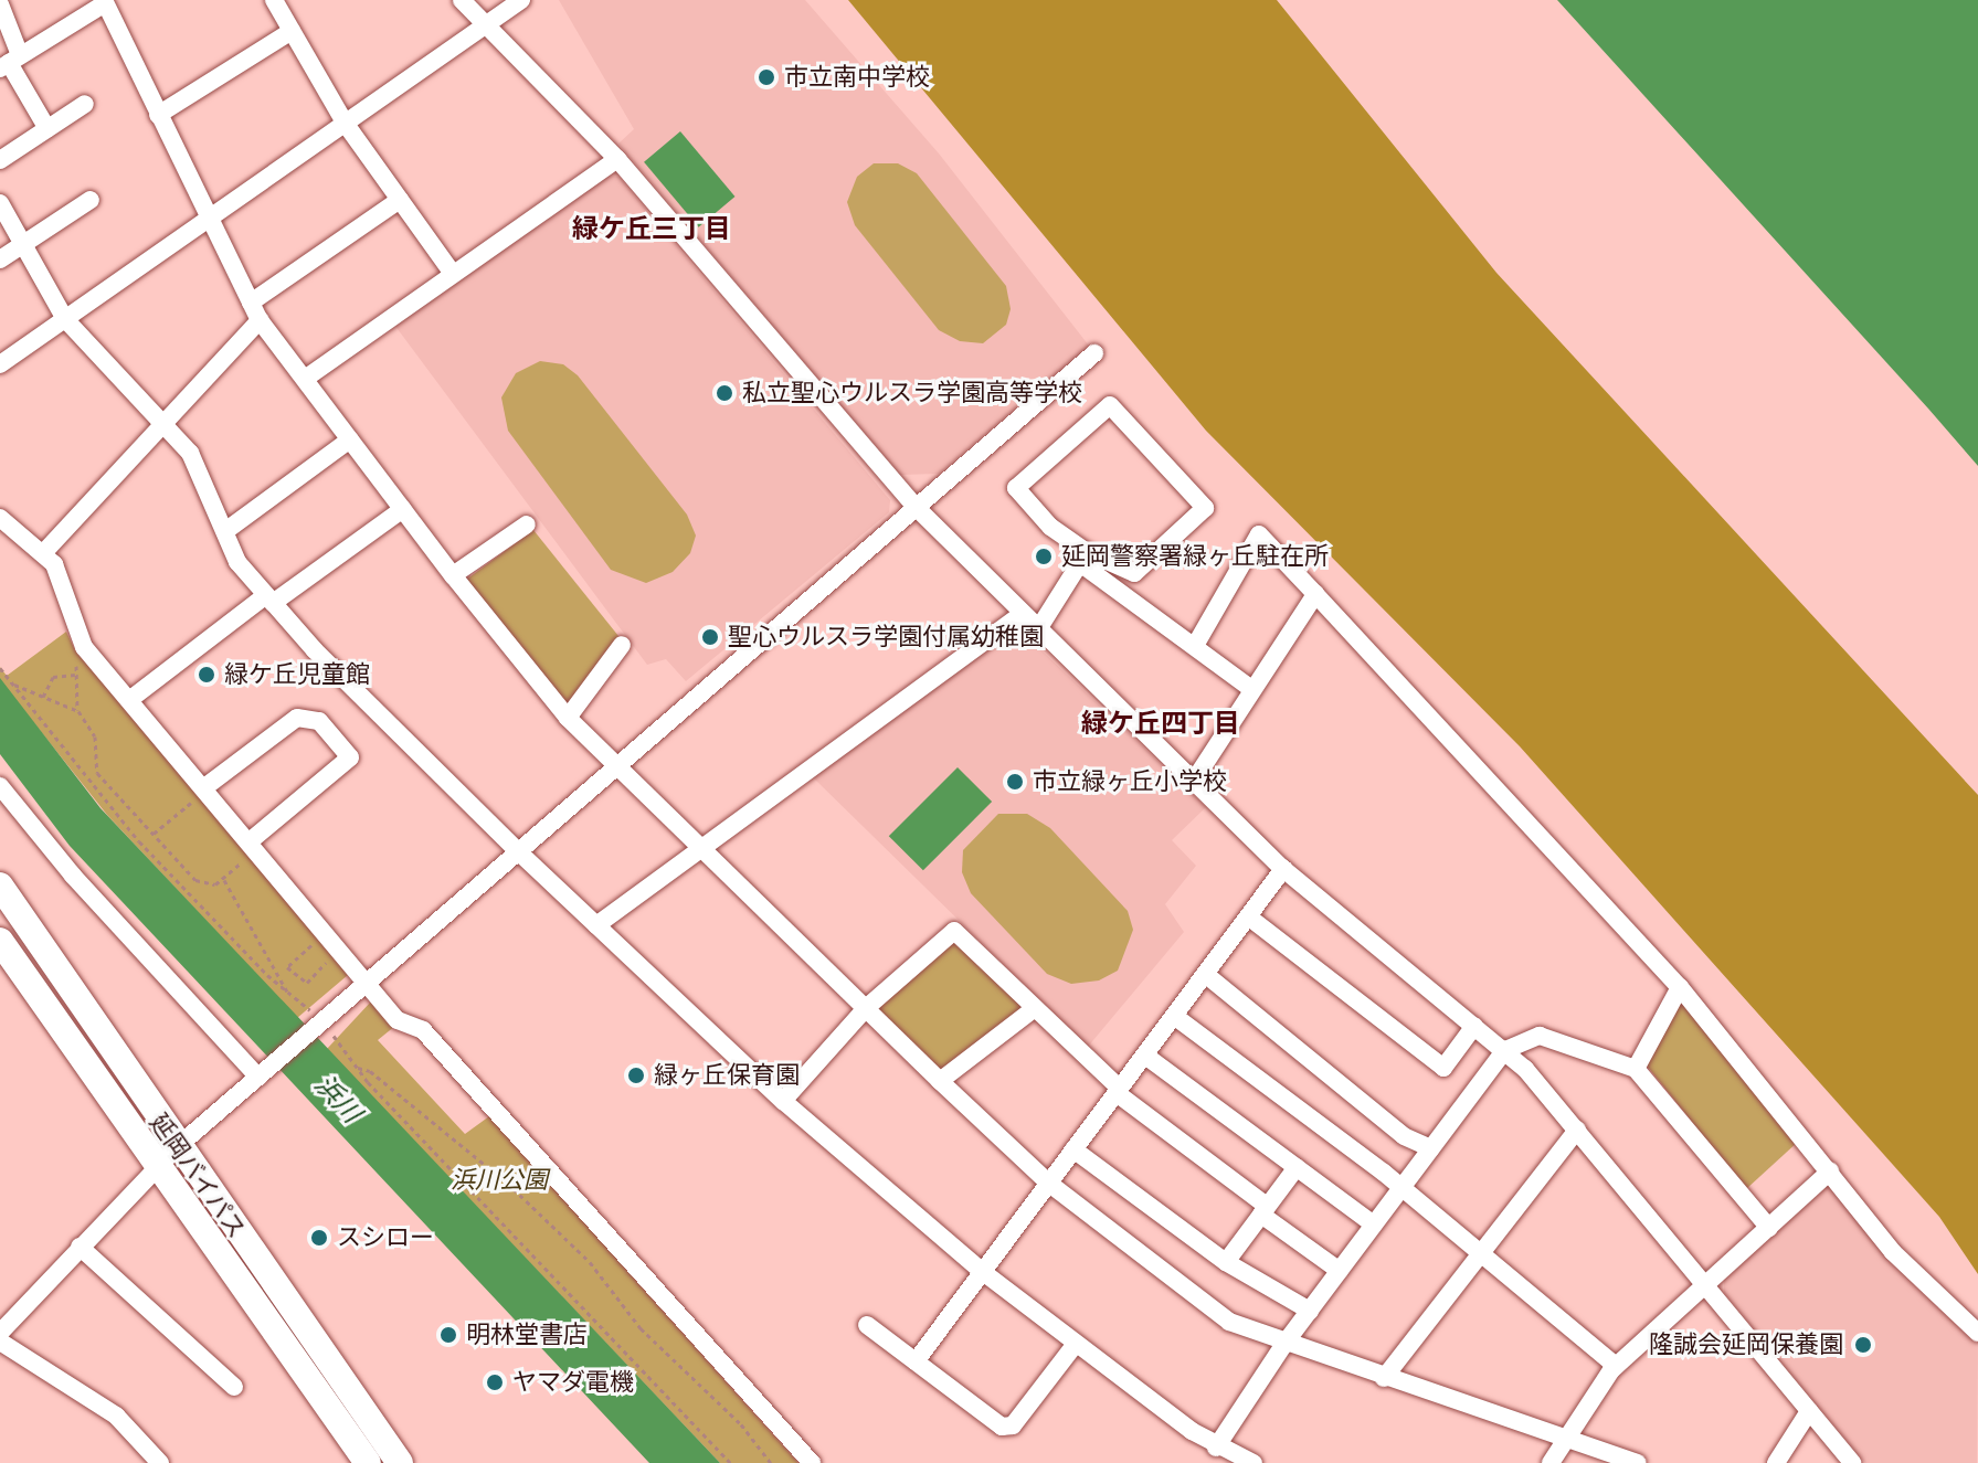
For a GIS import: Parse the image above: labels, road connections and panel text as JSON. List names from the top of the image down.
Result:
{
  "streets": {
    "highway": ["延岡バイパス"]
  },
  "districts": ["緑ケ丘三丁目", "緑ケ丘四丁目"],
  "water": ["浜川"],
  "parks": ["浜川公園"],
  "places": [
    "市立南中学校",
    "私立聖心ウルスラ学園高等学校",
    "延岡警察署緑ヶ丘駐在所",
    "聖心ウルスラ学園付属幼稚園",
    "緑ケ丘児童館",
    "市立緑ヶ丘小学校",
    "緑ヶ丘保育園",
    "スシロー",
    "明林堂書店",
    "隆誠会延岡保養園",
    "ヤマダ電機"
  ]
}
